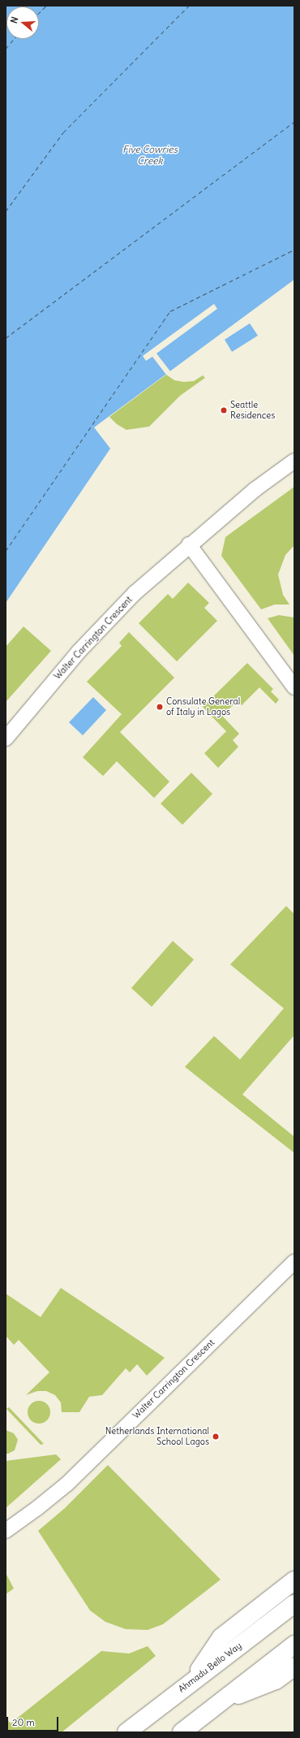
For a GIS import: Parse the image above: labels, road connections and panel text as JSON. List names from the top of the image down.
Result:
{
  "streets": {
    "highway": ["Ahmadu Bello Way"],
    "street": ["Walter Carrington Crescent"]
  },
  "water": ["Five Cowries Creek"],
  "places": ["Seattle Residences", "Consulate General of Italy in Lagos", "Netherlands International School Lagos"],
  "scale_bar": "20 m",
  "north": "left"
}
